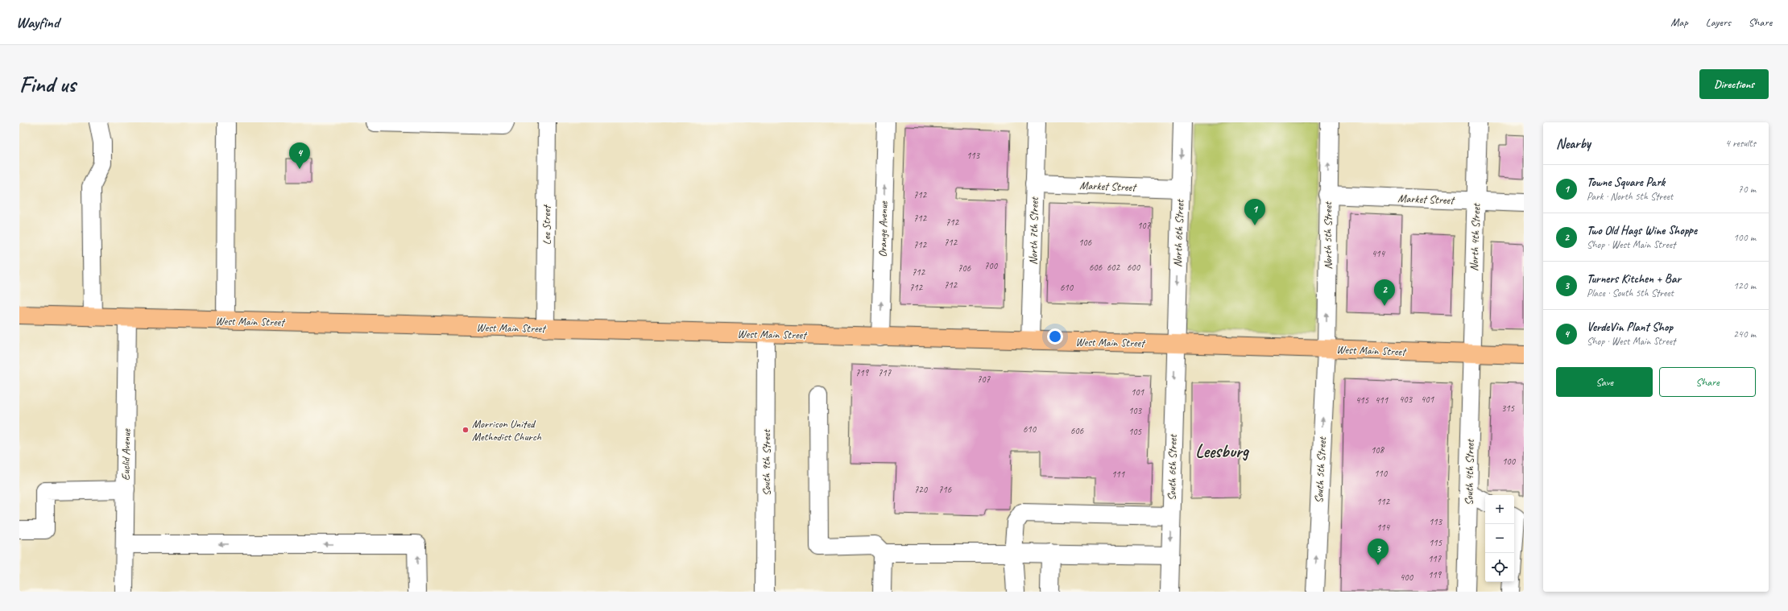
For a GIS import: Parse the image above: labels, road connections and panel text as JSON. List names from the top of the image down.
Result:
{
  "streets": {
    "main road": ["West Main Street"],
    "street": [
      "Market Street",
      "Lee Street",
      "Orange Avenue",
      "North 7th Street",
      "North 6th Street",
      "North 5th Street",
      "North 4th Street",
      "Euclid Avenue",
      "South 9th Street",
      "South 6th Street",
      "South 5th Street",
      "South 4th Street"
    ]
  },
  "crossings": [
    ["Market Street", "North 7th Street"],
    ["Market Street", "North 6th Street"],
    ["Market Street", "North 5th Street"],
    ["Market Street", "North 4th Street"],
    ["Lee Street", "West Main Street"],
    ["Orange Avenue", "West Main Street"],
    ["North 7th Street", "West Main Street"],
    ["North 6th Street", "West Main Street"],
    ["North 6th Street", "South 6th Street"],
    ["North 5th Street", "West Main Street"],
    ["North 5th Street", "South 5th Street"],
    ["North 4th Street", "West Main Street"],
    ["North 4th Street", "South 4th Street"],
    ["West Main Street", "Euclid Avenue"],
    ["West Main Street", "South 9th Street"],
    ["West Main Street", "South 6th Street"],
    ["West Main Street", "South 5th Street"],
    ["West Main Street", "South 4th Street"]
  ],
  "one_way": [
    "Orange Avenue",
    "North 6th Street",
    "North 5th Street",
    "South 6th Street",
    "South 5th Street"
  ],
  "districts": ["Leesburg"],
  "places": ["Morrison United Methodist Church"],
  "house_numbers": [
    "113",
    "712",
    "712",
    "712",
    "107",
    "712",
    "106",
    "712",
    "414",
    "700",
    "606",
    "602",
    "600",
    "706",
    "712",
    "712",
    "712",
    "610",
    "719",
    "717",
    "707",
    "101",
    "403",
    "401",
    "415",
    "411",
    "315",
    "103",
    "610",
    "606",
    "105",
    "108",
    "100",
    "110",
    "111",
    "720",
    "716",
    "112",
    "113",
    "114",
    "115",
    "117",
    "119",
    "400"
  ],
  "page": {
    "header": "Wayfind",
    "nav": ["Map", "Layers", "Share"],
    "buttons": [
      "Directions",
      ["Save", "Share"]
    ],
    "title": "Find us",
    "heading": ["Nearby", "4 results"],
    "pins": [
      "4",
      "1",
      "2",
      "3"
    ],
    "list": [
      {
        "mark": "1",
        "name": "Towne Square Park",
        "note": "Park · North 5th Street",
        "value": "70 m"
      },
      {
        "mark": "2",
        "name": "Two Old Hags Wine Shoppe",
        "note": "Shop · West Main Street",
        "value": "100 m"
      },
      {
        "mark": "3",
        "name": "Turners Kitchen + Bar",
        "note": "Place · South 5th Street",
        "value": "120 m"
      },
      {
        "mark": "4",
        "name": "VerdeVin Plant Shop",
        "note": "Shop · West Main Street",
        "value": "240 m"
      }
    ],
    "map_buttons": ["+", "−"]
  }
}
